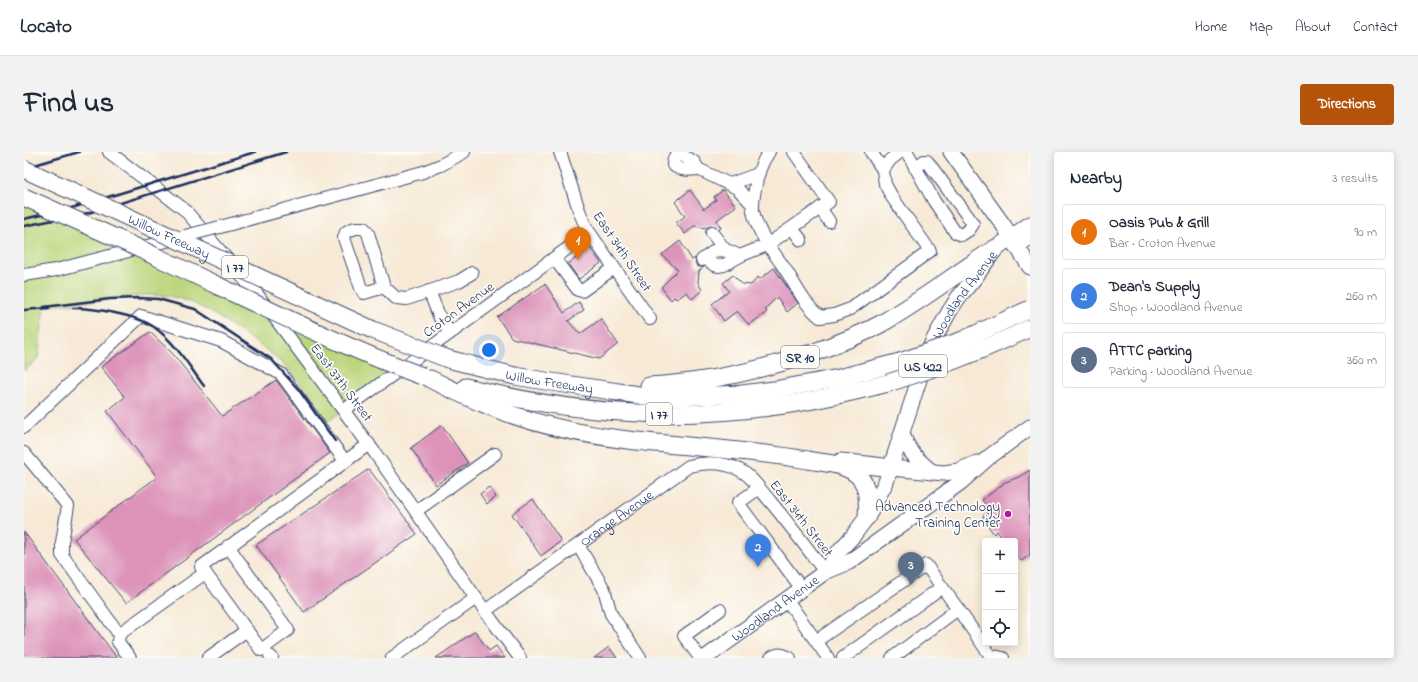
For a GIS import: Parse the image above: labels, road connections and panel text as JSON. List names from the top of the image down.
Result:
{
  "streets": {
    "highway": ["Willow Freeway", "I 77", "SR 10"],
    "main road": ["Woodland Avenue", "US 422"],
    "street": [
      "East 34th Street",
      "Croton Avenue",
      "East 37th Street",
      "Orange Avenue"
    ]
  },
  "crossings": [
    ["Willow Freeway", "SR 10"],
    ["East 34th Street", "Woodland Avenue"],
    ["East 34th Street", "Croton Avenue"],
    ["East 34th Street", "Orange Avenue"],
    ["Woodland Avenue", "SR 10"],
    ["Woodland Avenue", "US 422"],
    ["Croton Avenue", "East 37th Street"],
    ["East 37th Street", "Orange Avenue"]
  ],
  "places": ["Advanced Technology Training Center"],
  "page": {
    "header": "Locato",
    "nav": [
      "Home",
      "Map",
      "About",
      "Contact"
    ],
    "title": "Find us",
    "buttons": "Directions",
    "heading": ["Nearby", "3 results"],
    "list": [
      {
        "mark": "1",
        "name": "Oasis Pub & Grill",
        "note": "Bar · Croton Avenue",
        "value": "90 m"
      },
      {
        "mark": "2",
        "name": "Dean's Supply",
        "note": "Shop · Woodland Avenue",
        "value": "260 m"
      },
      {
        "mark": "3",
        "name": "ATTC parking",
        "note": "Parking · Woodland Avenue",
        "value": "360 m"
      }
    ],
    "pins": ["1", "2", "3"],
    "map_buttons": ["+", "−"]
  }
}
